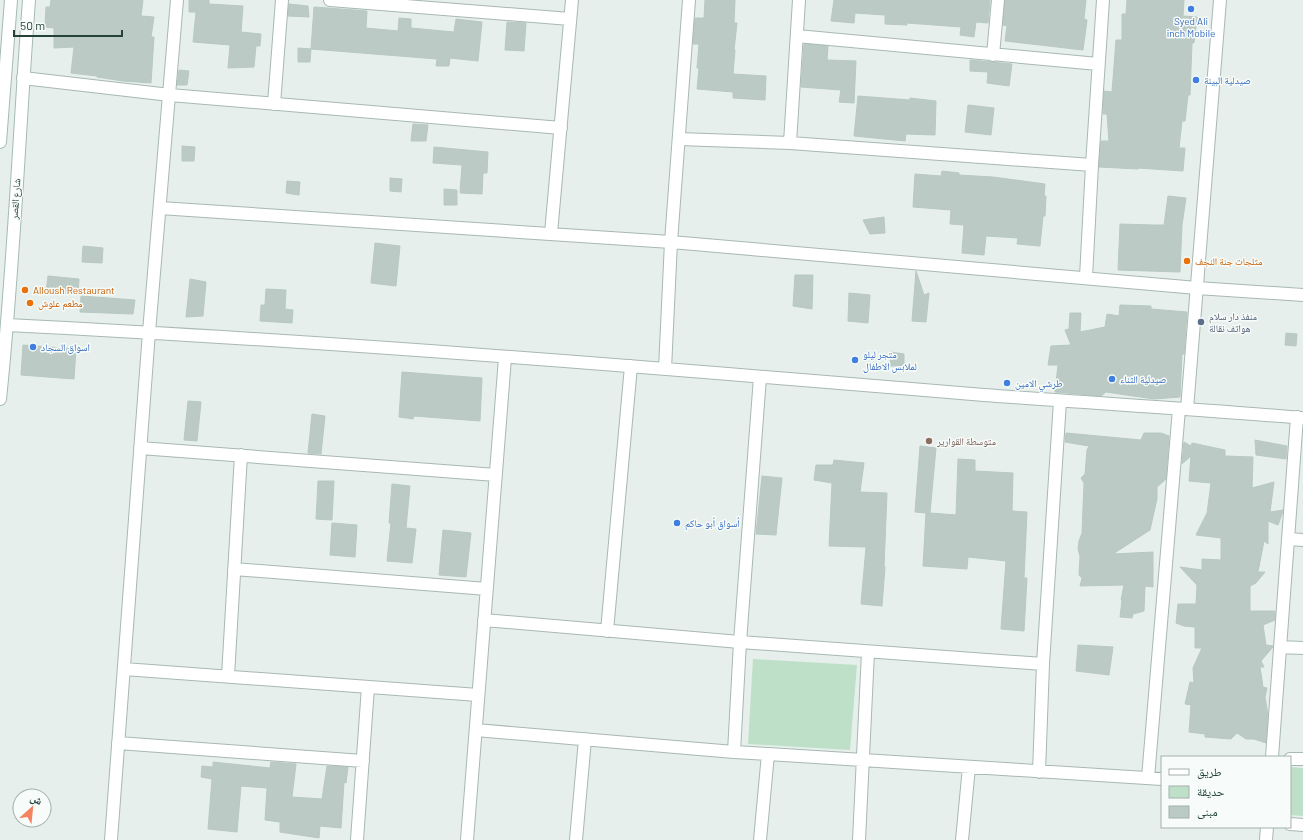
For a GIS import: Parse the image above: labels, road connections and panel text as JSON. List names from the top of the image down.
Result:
{
  "streets": {
    "street": ["شارع القصر"]
  },
  "places": [
    "Syed Ali inch Mobile",
    "صيدلية البينة",
    "مثلجات جنة النجف",
    "Alloush Restaurant",
    "مطعم علوش",
    "منفذ دار سلام هواتف نقالة",
    "اسواق السجاد",
    "متجر ليلو لملابس الاطفال",
    "صيدلية الثناء",
    "طرشي الامين",
    "متوسطة القوارير",
    "أسواق أبو حاكم"
  ],
  "legend": ["طريق", "حديقة", "مبنى"],
  "scale_bar": "50 m",
  "north": "top right"
}
